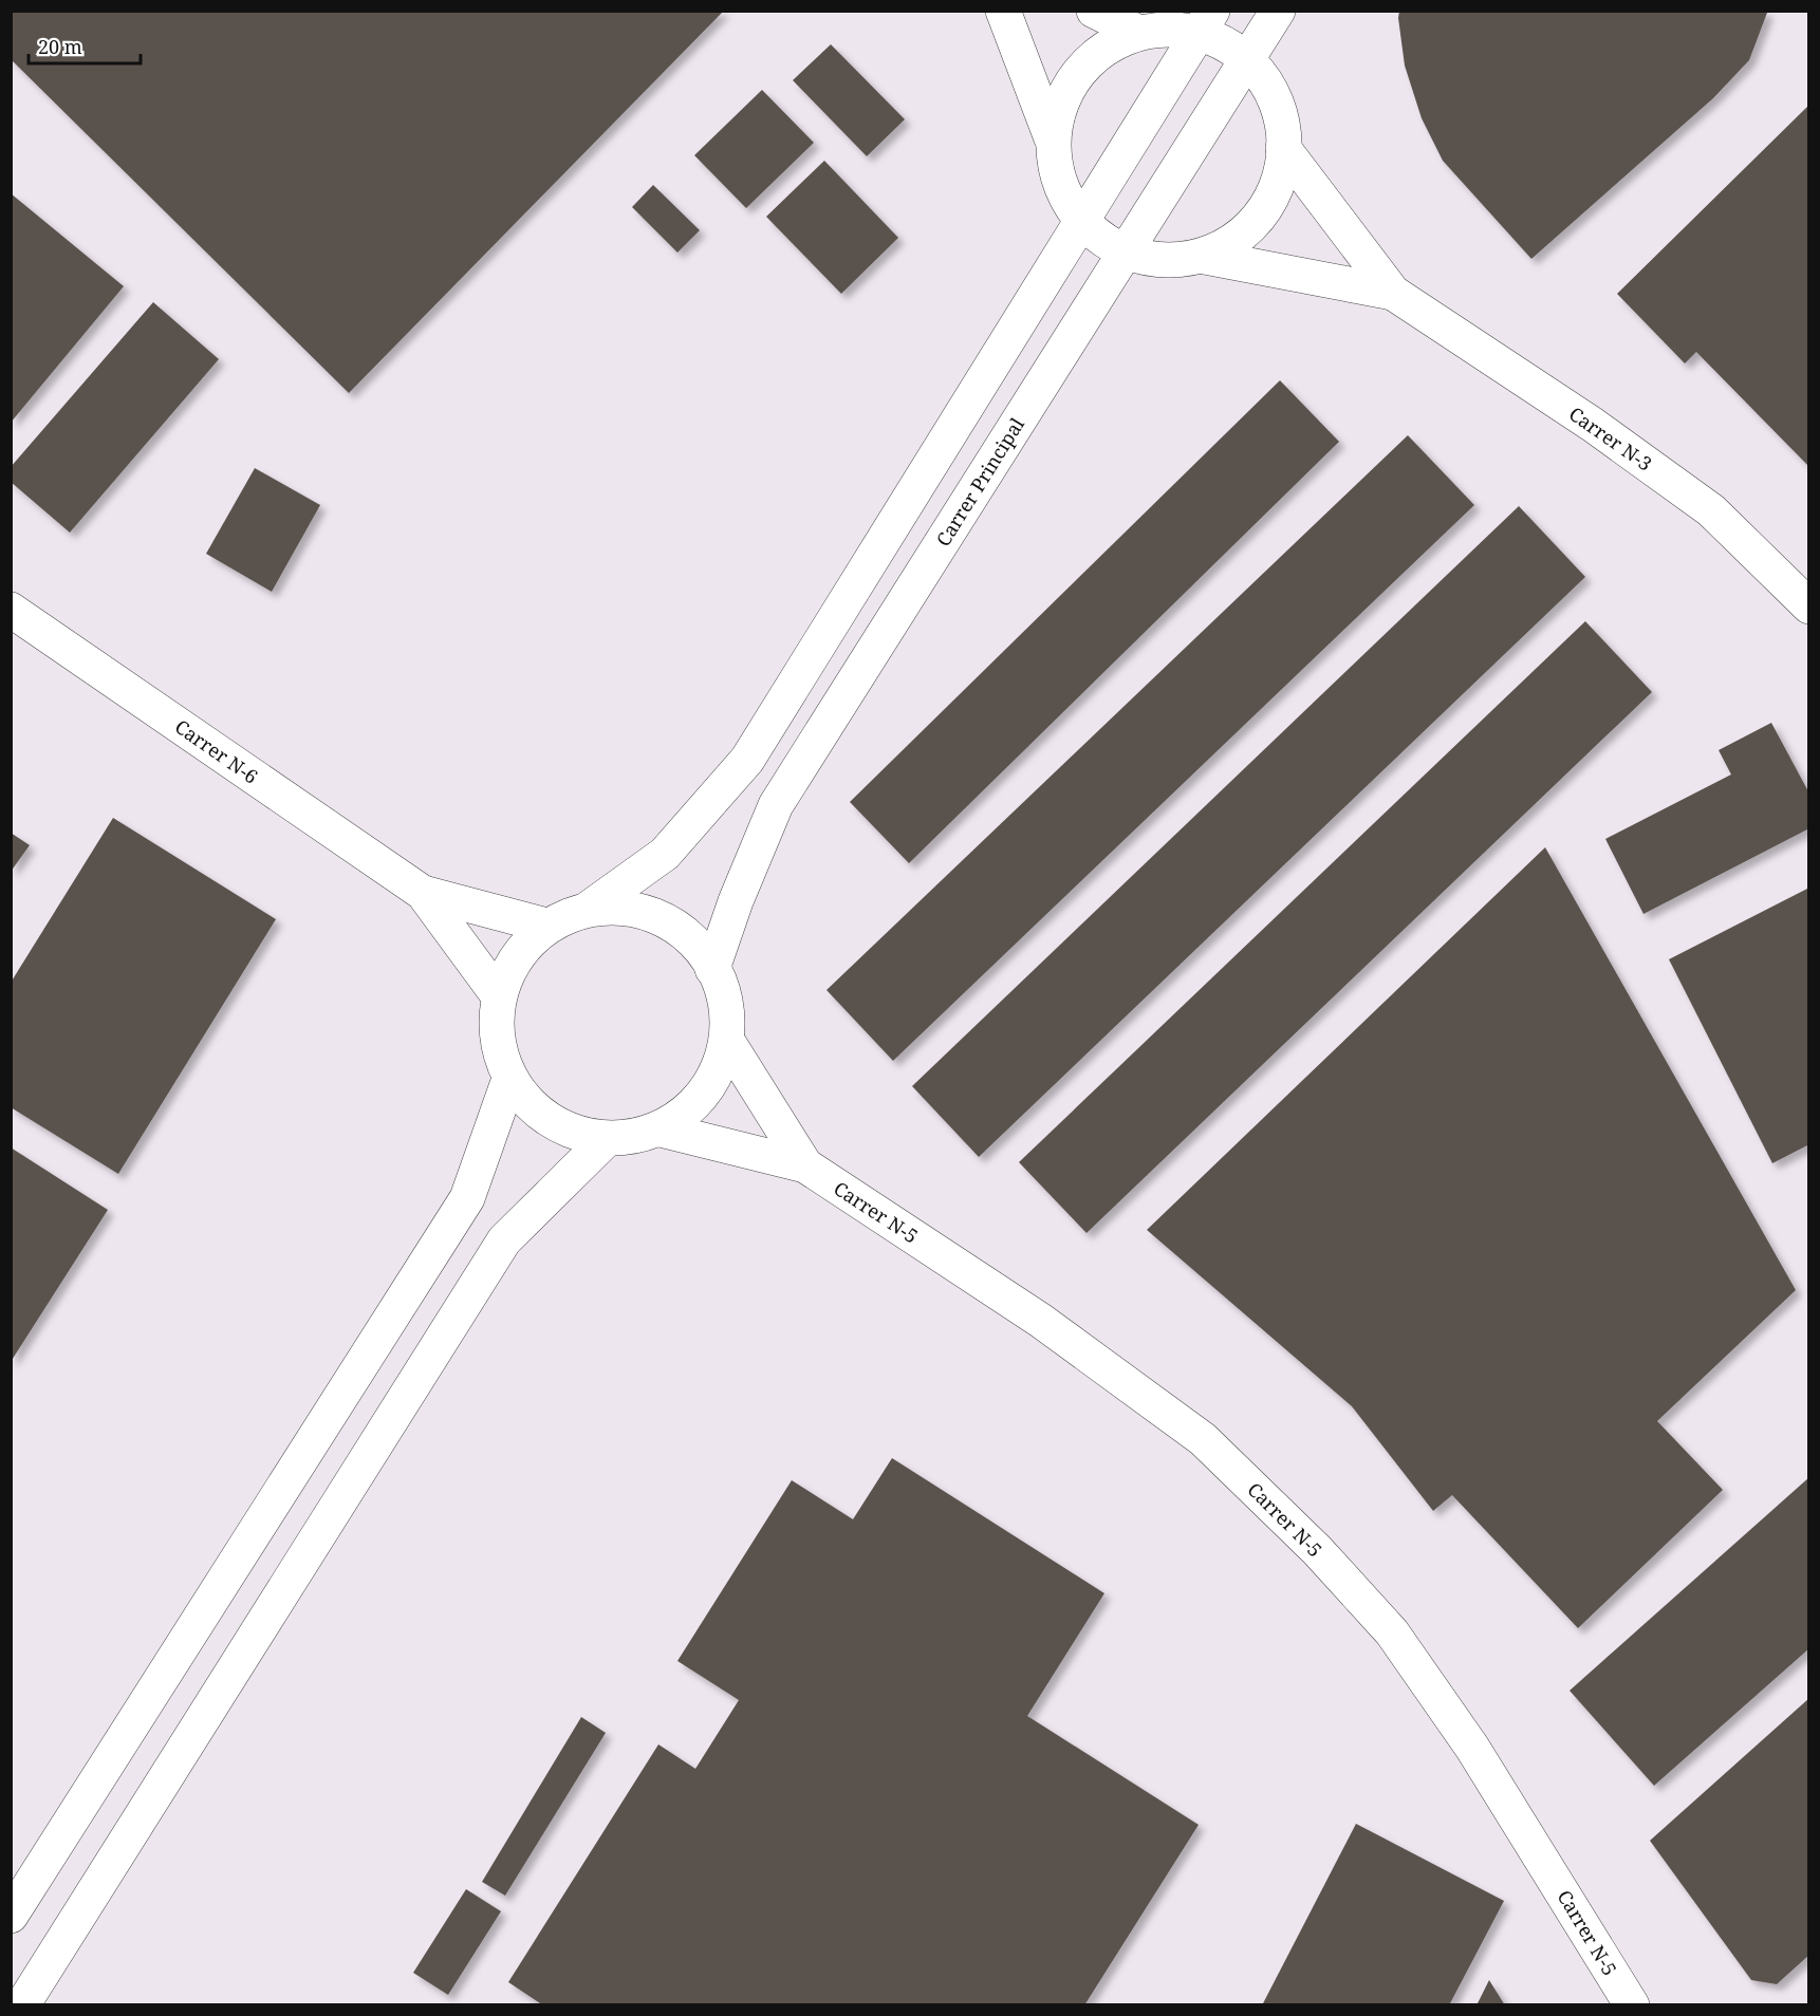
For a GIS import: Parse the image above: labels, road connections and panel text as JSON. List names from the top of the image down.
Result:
{
  "streets": {
    "street": [
      "Carrer N-3",
      "Carrer Principal",
      "Carrer N-6",
      "Carrer N-5"
    ]
  },
  "scale_bar": "20 m"
}
